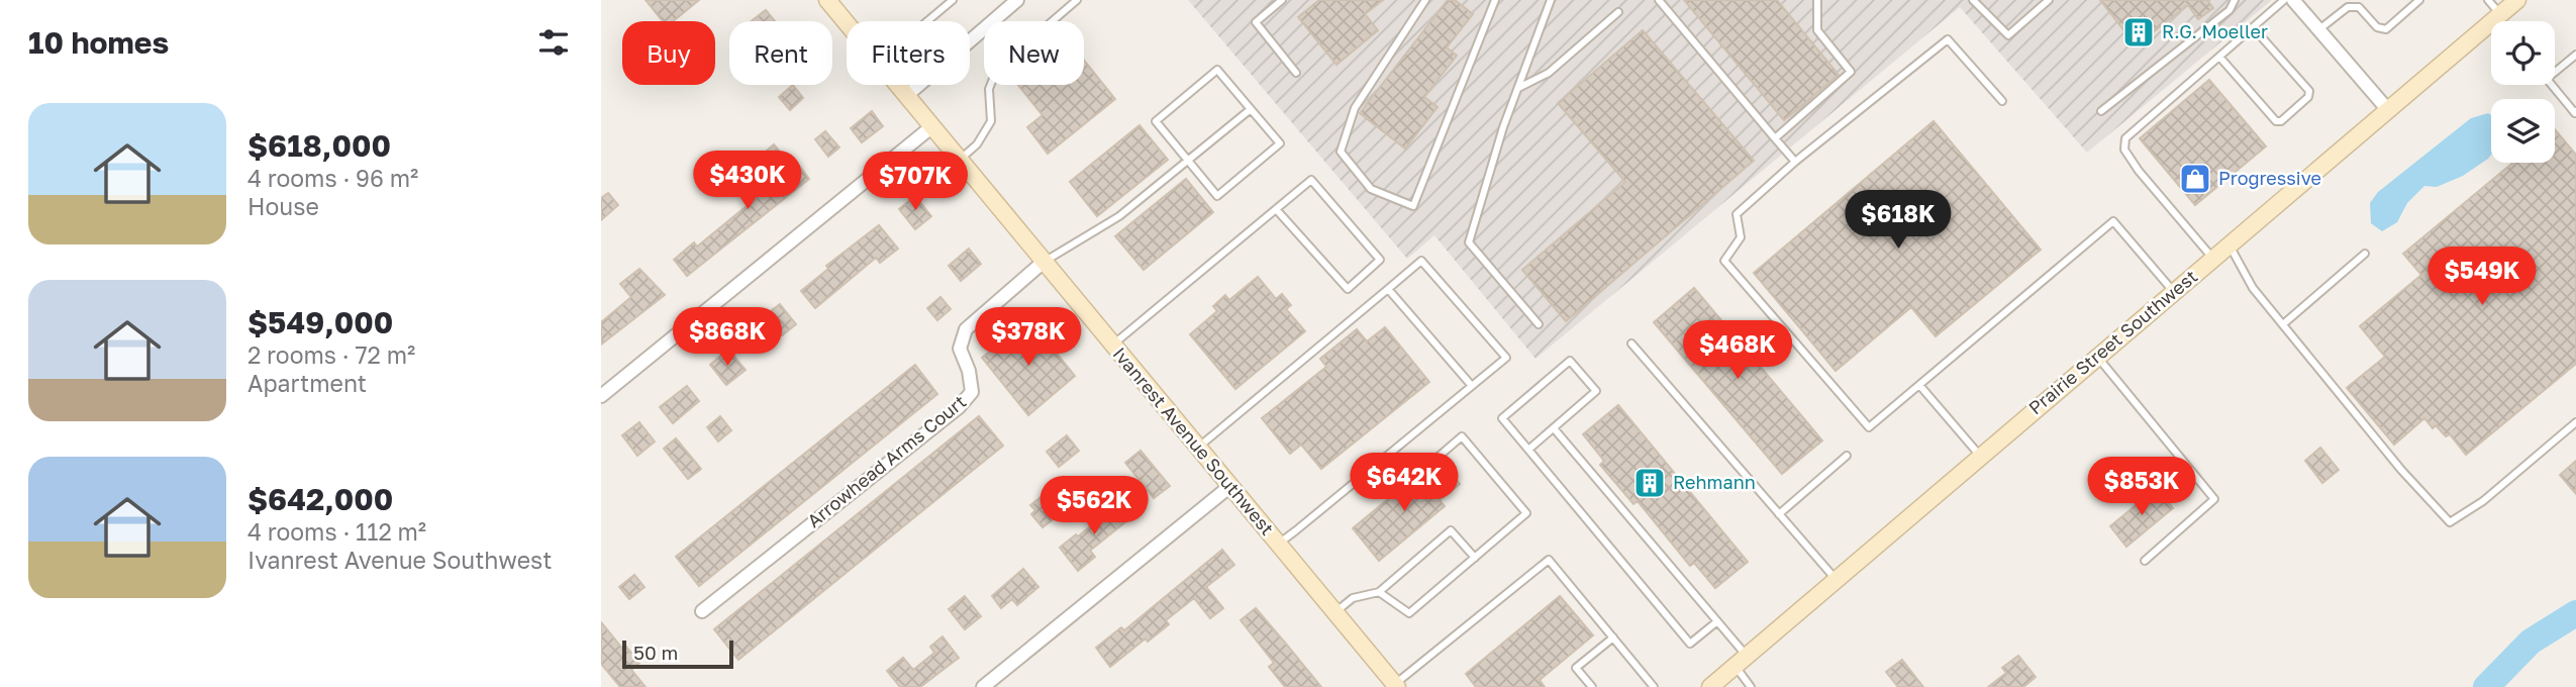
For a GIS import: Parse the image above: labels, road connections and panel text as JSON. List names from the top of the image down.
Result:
{
  "streets": {
    "street": ["Prairie Street Southwest", "Ivanrest Avenue Southwest", "Arrowhead Arms Court"]
  },
  "crossings": [
    ["Ivanrest Avenue Southwest", "Arrowhead Arms Court"]
  ],
  "places": {
    "building": ["R.G. Moeller", "Rehmann"],
    "shop": ["Progressive"]
  },
  "scale_bar": "50 m",
  "page": {
    "heading": "10 homes",
    "chip": [
      "Buy",
      "Rent",
      "Filters",
      "New"
    ],
    "list": [
      {
        "name": "$618,000",
        "note": "4 rooms · 96 m² · House"
      },
      {
        "name": "$549,000",
        "note": "2 rooms · 72 m² · Apartment"
      },
      {
        "name": "$642,000",
        "note": "4 rooms · 112 m² · Ivanrest Avenue Southwest"
      }
    ],
    "price": [
      "$430K",
      "$707K",
      "$618K",
      "$549K",
      "$868K",
      "$378K",
      "$468K",
      "$642K",
      "$853K",
      "$562K"
    ],
    "scale": "50 m"
  }
}
